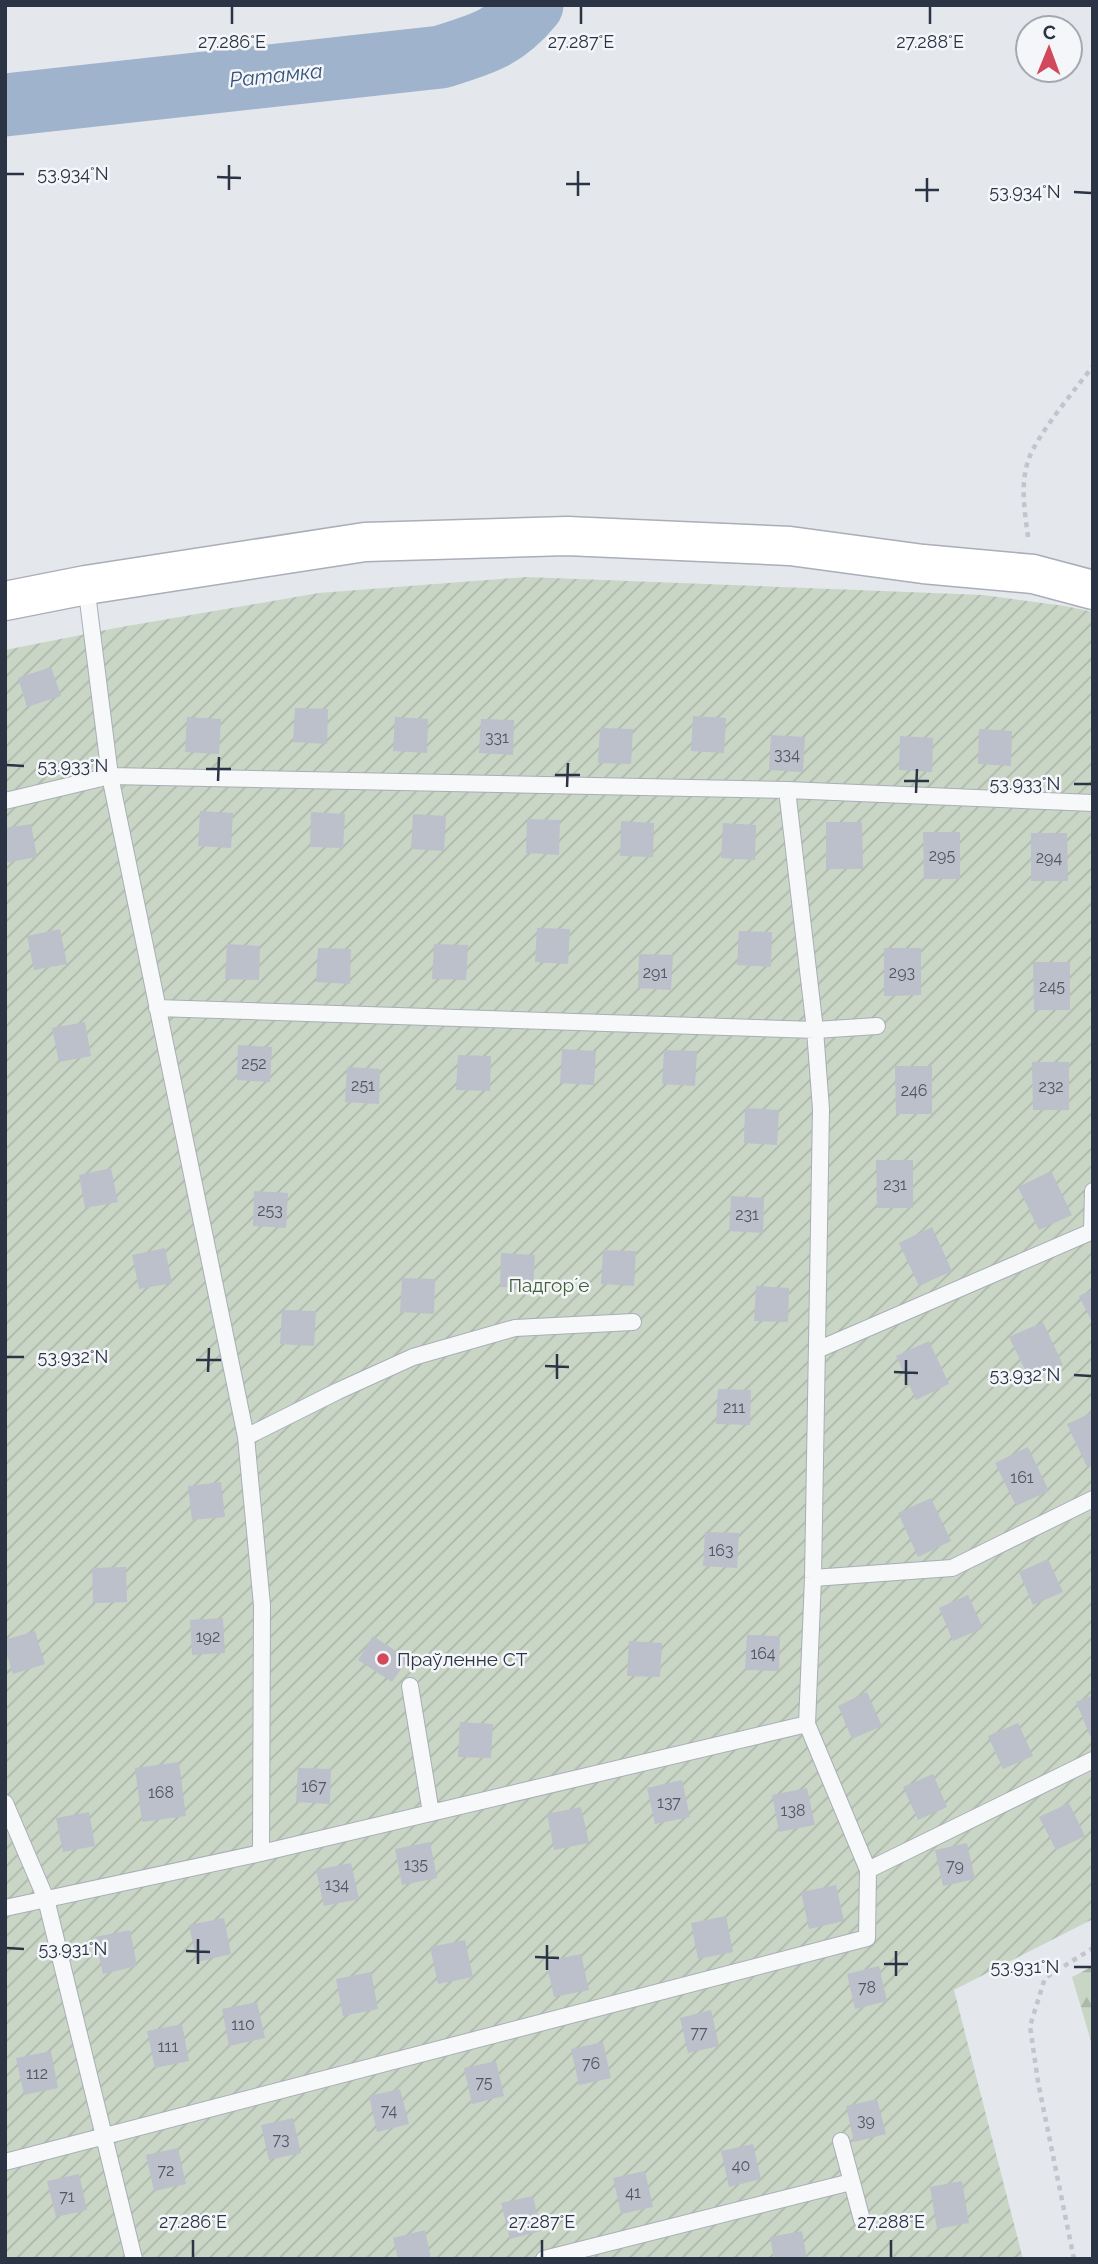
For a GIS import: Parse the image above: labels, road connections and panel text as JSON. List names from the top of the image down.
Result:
{
  "water": ["Ратамка"],
  "parks": ["Падгорʼе"],
  "places": ["Праўленне СТ"],
  "house_numbers": [
    "331",
    "334",
    "295",
    "294",
    "291",
    "293",
    "245",
    "252",
    "251",
    "232",
    "246",
    "231",
    "253",
    "231",
    "211",
    "161",
    "163",
    "192",
    "164",
    "167",
    "168",
    "137",
    "138",
    "135",
    "79",
    "134",
    "78",
    "110",
    "77",
    "111",
    "76",
    "112",
    "75",
    "74",
    "39",
    "73",
    "40",
    "72",
    "41",
    "71"
  ],
  "north": "top",
  "coordinates": [
    "27.286°E",
    "27.287°E",
    "27.288°E",
    "53.934°N",
    "53.933°N",
    "53.932°N",
    "53.931°N"
  ]
}
